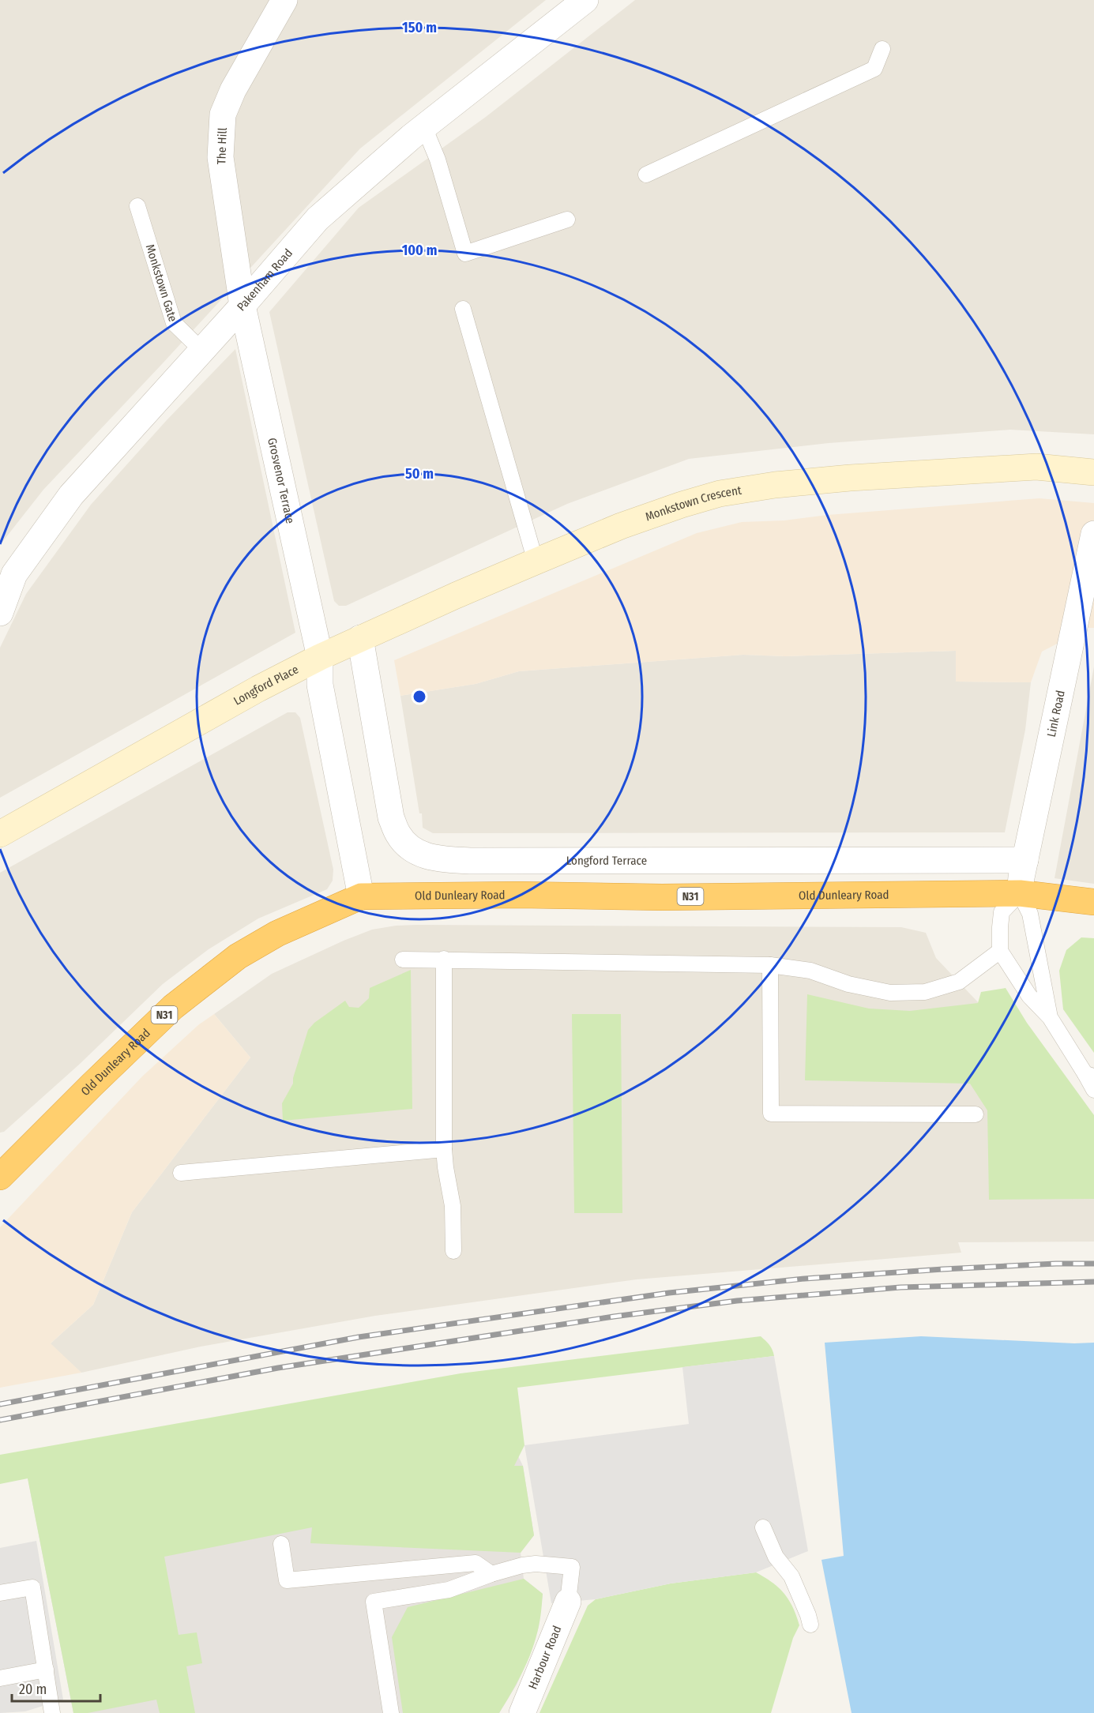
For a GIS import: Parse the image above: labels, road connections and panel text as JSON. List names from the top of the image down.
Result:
{
  "streets": {
    "highway": ["Old Dunleary Road", "N31"],
    "main road": ["Monkstown Crescent", "Longford Place"],
    "street": [
      "The Hill",
      "Pakenham Road",
      "Grosvenor Terrace",
      "Link Road",
      "Longford Terrace",
      "Harbour Road"
    ],
    "lane": ["Monkstown Gate"]
  },
  "crossings": [
    ["The Hill", "Pakenham Road"],
    ["The Hill", "Grosvenor Terrace"],
    ["Pakenham Road", "Monkstown Gate"],
    ["Pakenham Road", "Grosvenor Terrace"],
    ["Grosvenor Terrace", "Monkstown Crescent"],
    ["Grosvenor Terrace", "Longford Place"],
    ["Monkstown Crescent", "Longford Place"],
    ["Monkstown Crescent", "Longford Terrace"],
    ["Link Road", "Longford Terrace"],
    ["Link Road", "Old Dunleary Road"],
    ["Link Road", "N31"],
    ["Old Dunleary Road", "N31"]
  ],
  "scale_bar": "20 m",
  "rings": ["150 m", "100 m", "50 m"]
}
